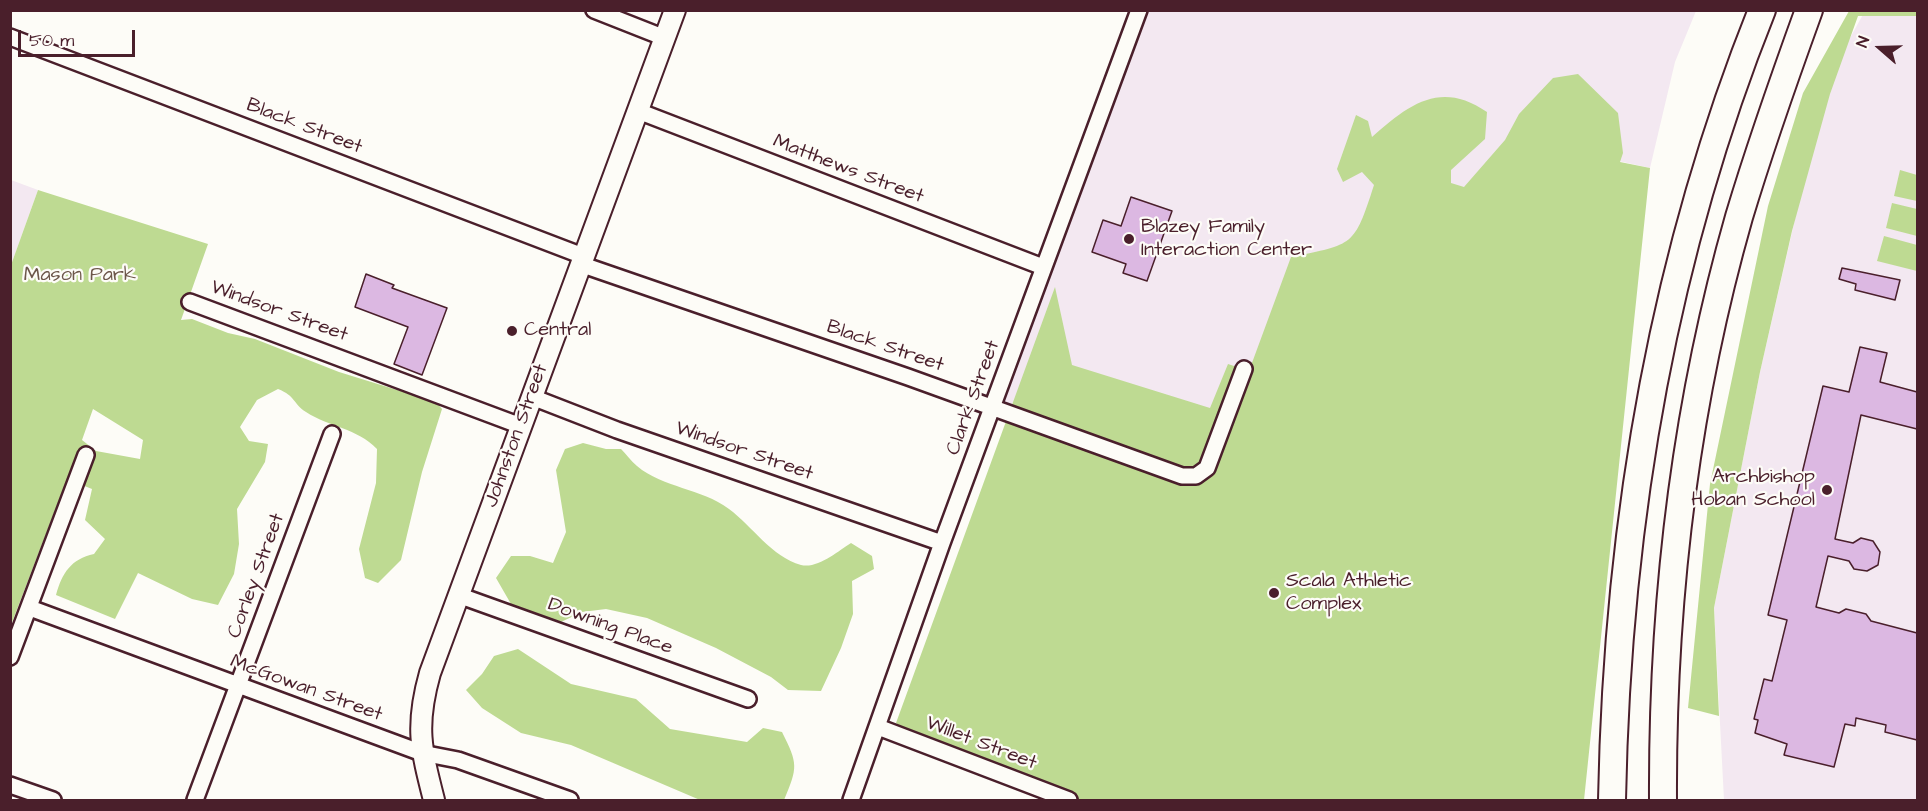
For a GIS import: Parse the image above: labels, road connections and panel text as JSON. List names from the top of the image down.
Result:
{
  "streets": {
    "main road": ["Johnston Street"],
    "street": [
      "Black Street",
      "Matthews Street",
      "Windsor Street",
      "Clark Street",
      "Corley Street",
      "Downing Place",
      "McGowan Street",
      "Willet Street"
    ]
  },
  "crossings": [
    ["Black Street", "Clark Street"],
    ["Black Street", "Johnston Street"],
    ["Matthews Street", "Clark Street"],
    ["Matthews Street", "Johnston Street"],
    ["Windsor Street", "Clark Street"],
    ["Windsor Street", "Johnston Street"],
    ["Clark Street", "Willet Street"],
    ["Johnston Street", "Downing Place"],
    ["Johnston Street", "McGowan Street"],
    ["Corley Street", "McGowan Street"]
  ],
  "parks": ["Mason Park"],
  "places": [
    "Blazey Family Interaction Center",
    "Central",
    "Archbishop Hoban School",
    "Scala Athletic Complex"
  ],
  "scale_bar": "50 m",
  "north": "left"
}
